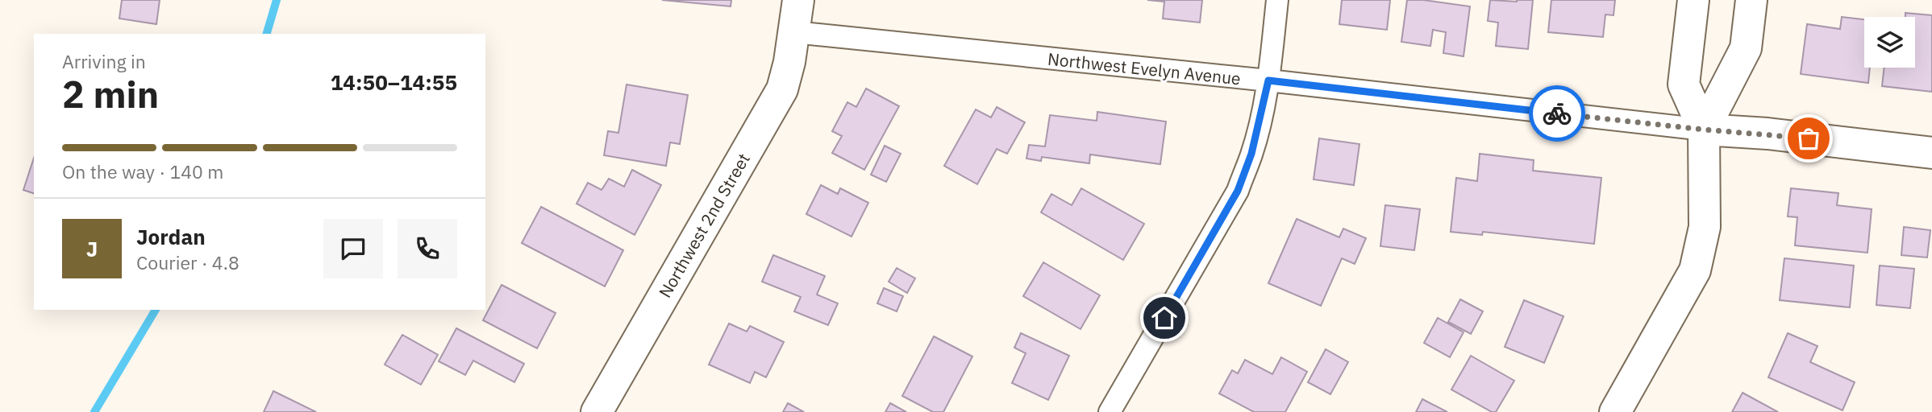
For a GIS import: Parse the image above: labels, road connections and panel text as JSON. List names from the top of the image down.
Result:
{
  "streets": {
    "street": ["Northwest Evelyn Avenue", "Northwest 2nd Street"]
  },
  "crossings": [
    ["Northwest Evelyn Avenue", "Northwest 2nd Street"]
  ],
  "page": {
    "heading": ["2 min", "Arriving in", "14:50–14:55"],
    "panel": ["Jordan", "Courier · 4.8"],
    "bar": "On the way · 140 m",
    "round": "J"
  }
}
